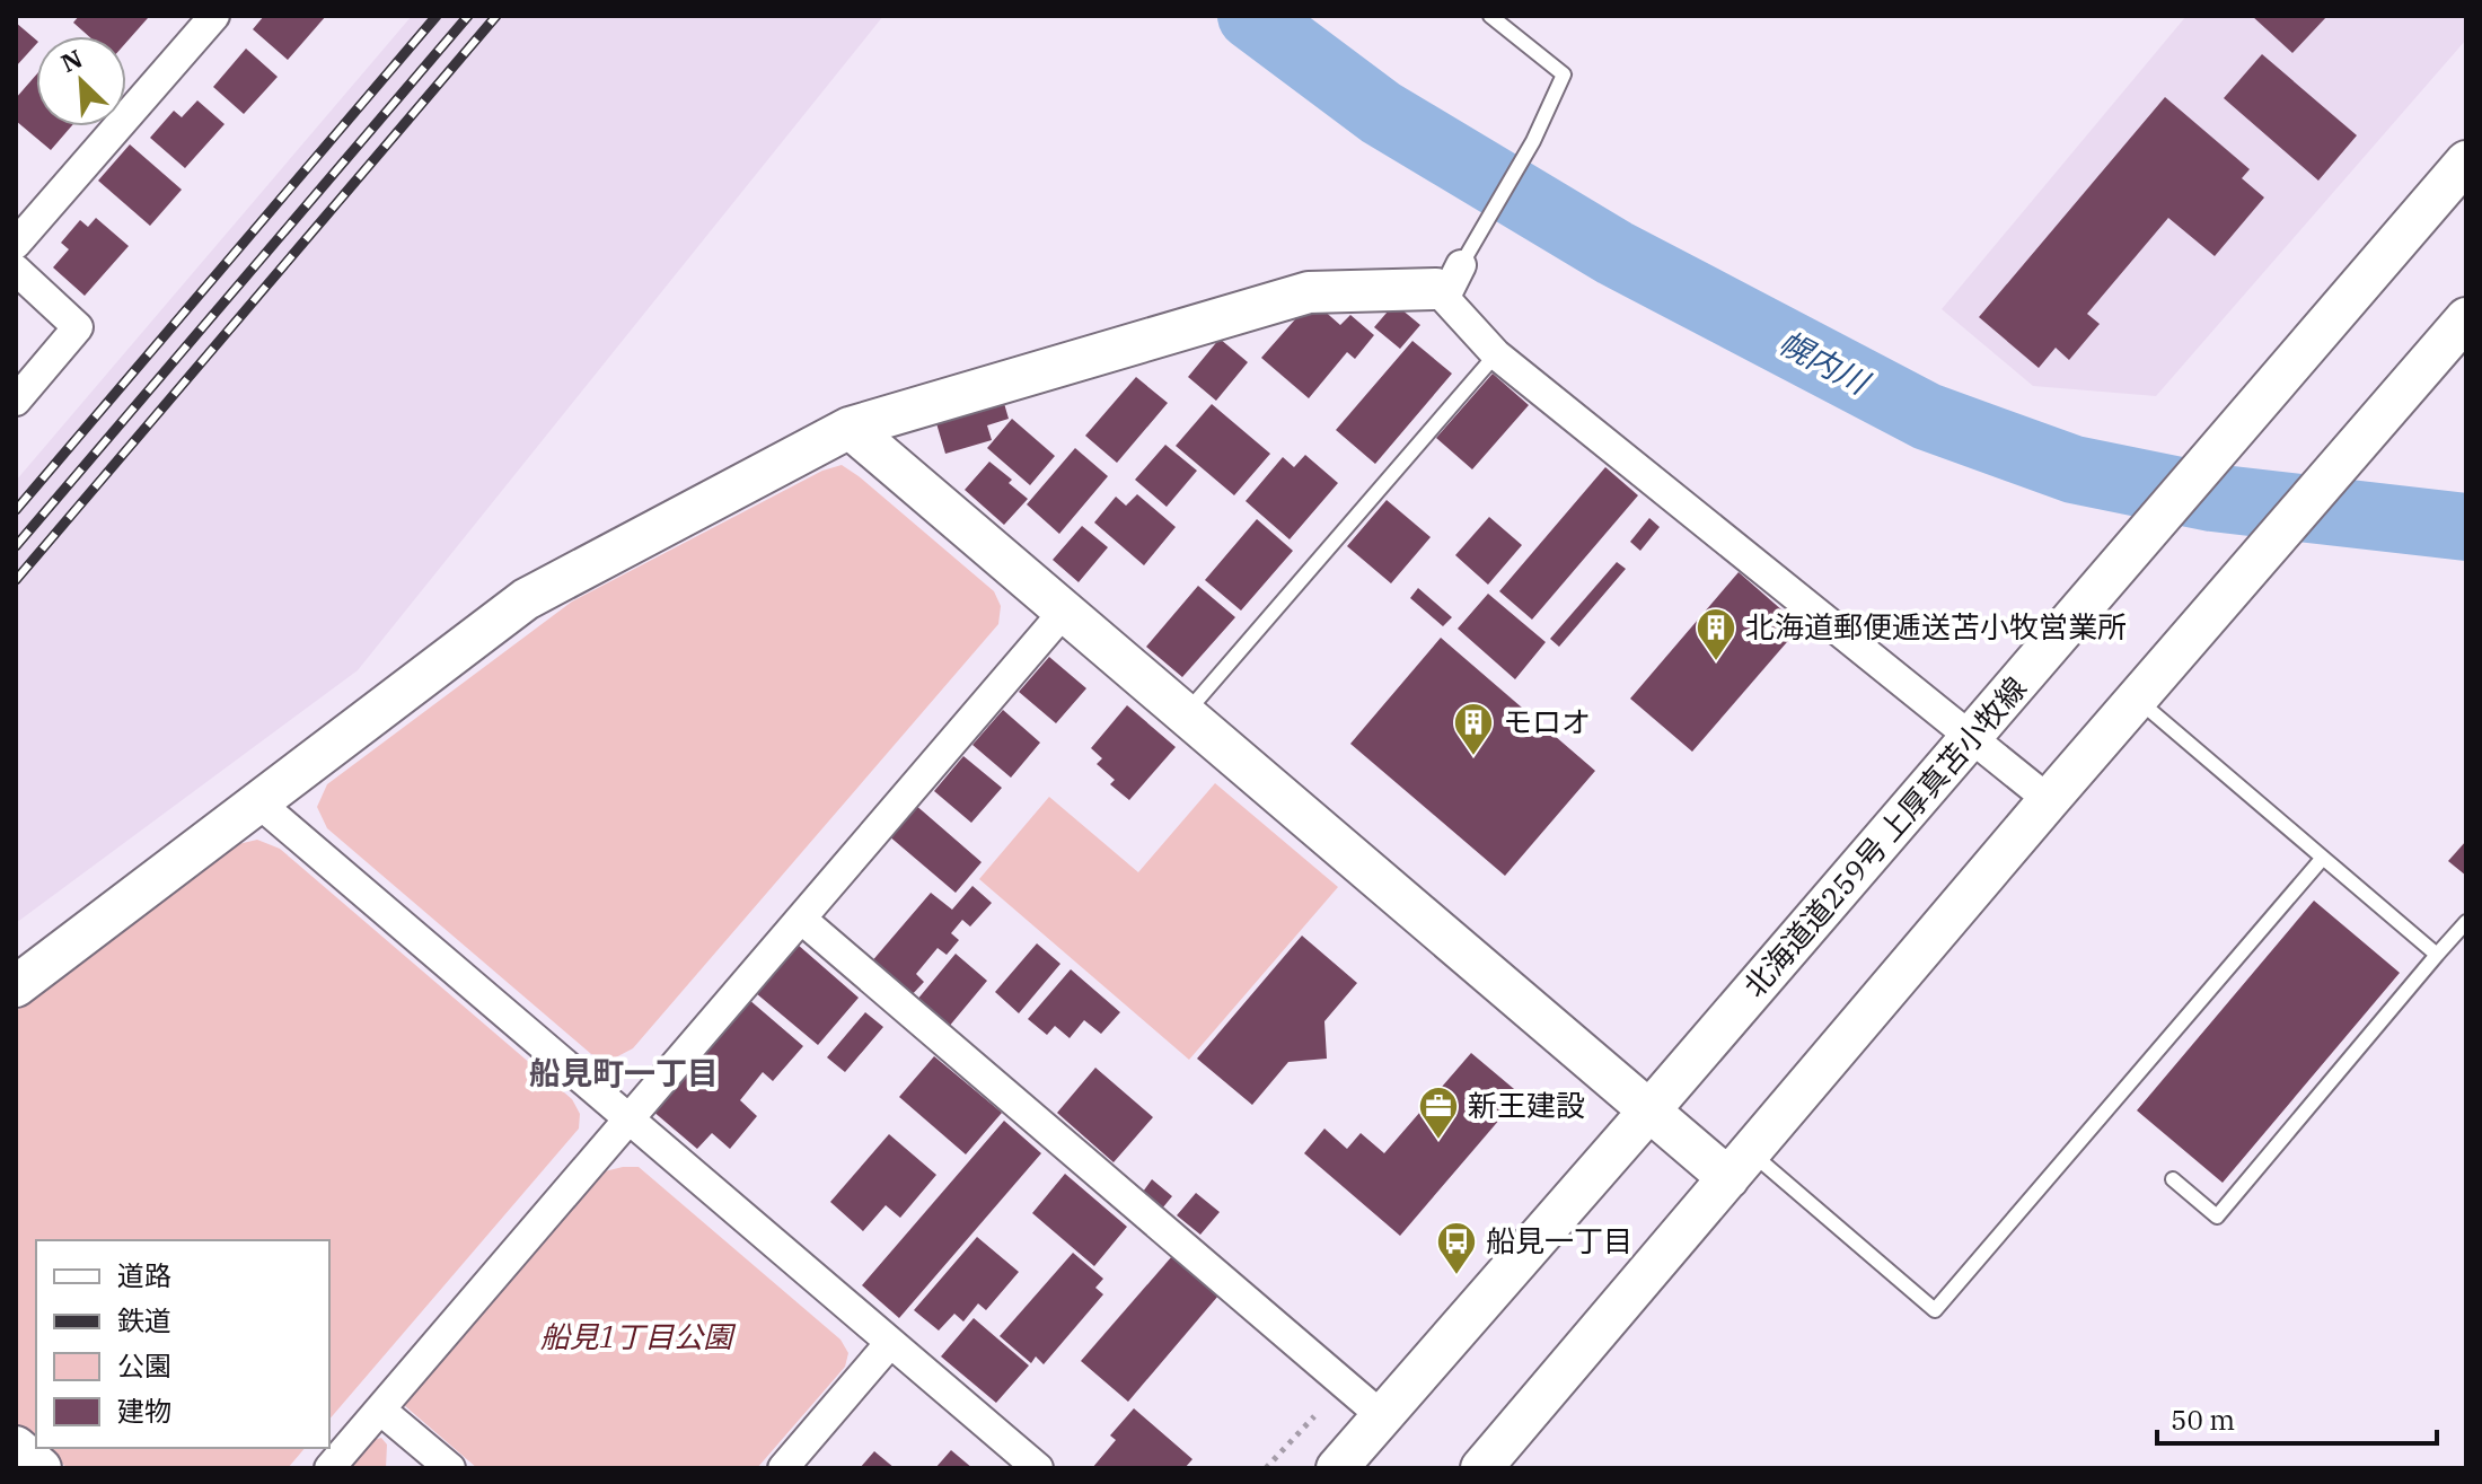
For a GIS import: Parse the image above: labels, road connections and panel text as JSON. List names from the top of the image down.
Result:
{
  "streets": {
    "main road": ["北海道道259号 上厚真苫小牧線"]
  },
  "districts": ["船見町一丁目"],
  "water": ["幌内川"],
  "parks": ["船見1丁目公園"],
  "places": {
    "building": ["北海道郵便逓送苫小牧営業所", "モロオ"],
    "office": ["新王建設"],
    "bus stop": ["船見一丁目"]
  },
  "legend": [
    "道路",
    "鉄道",
    "公園",
    "建物"
  ],
  "scale_bar": "50 m",
  "north": "top left"
}
